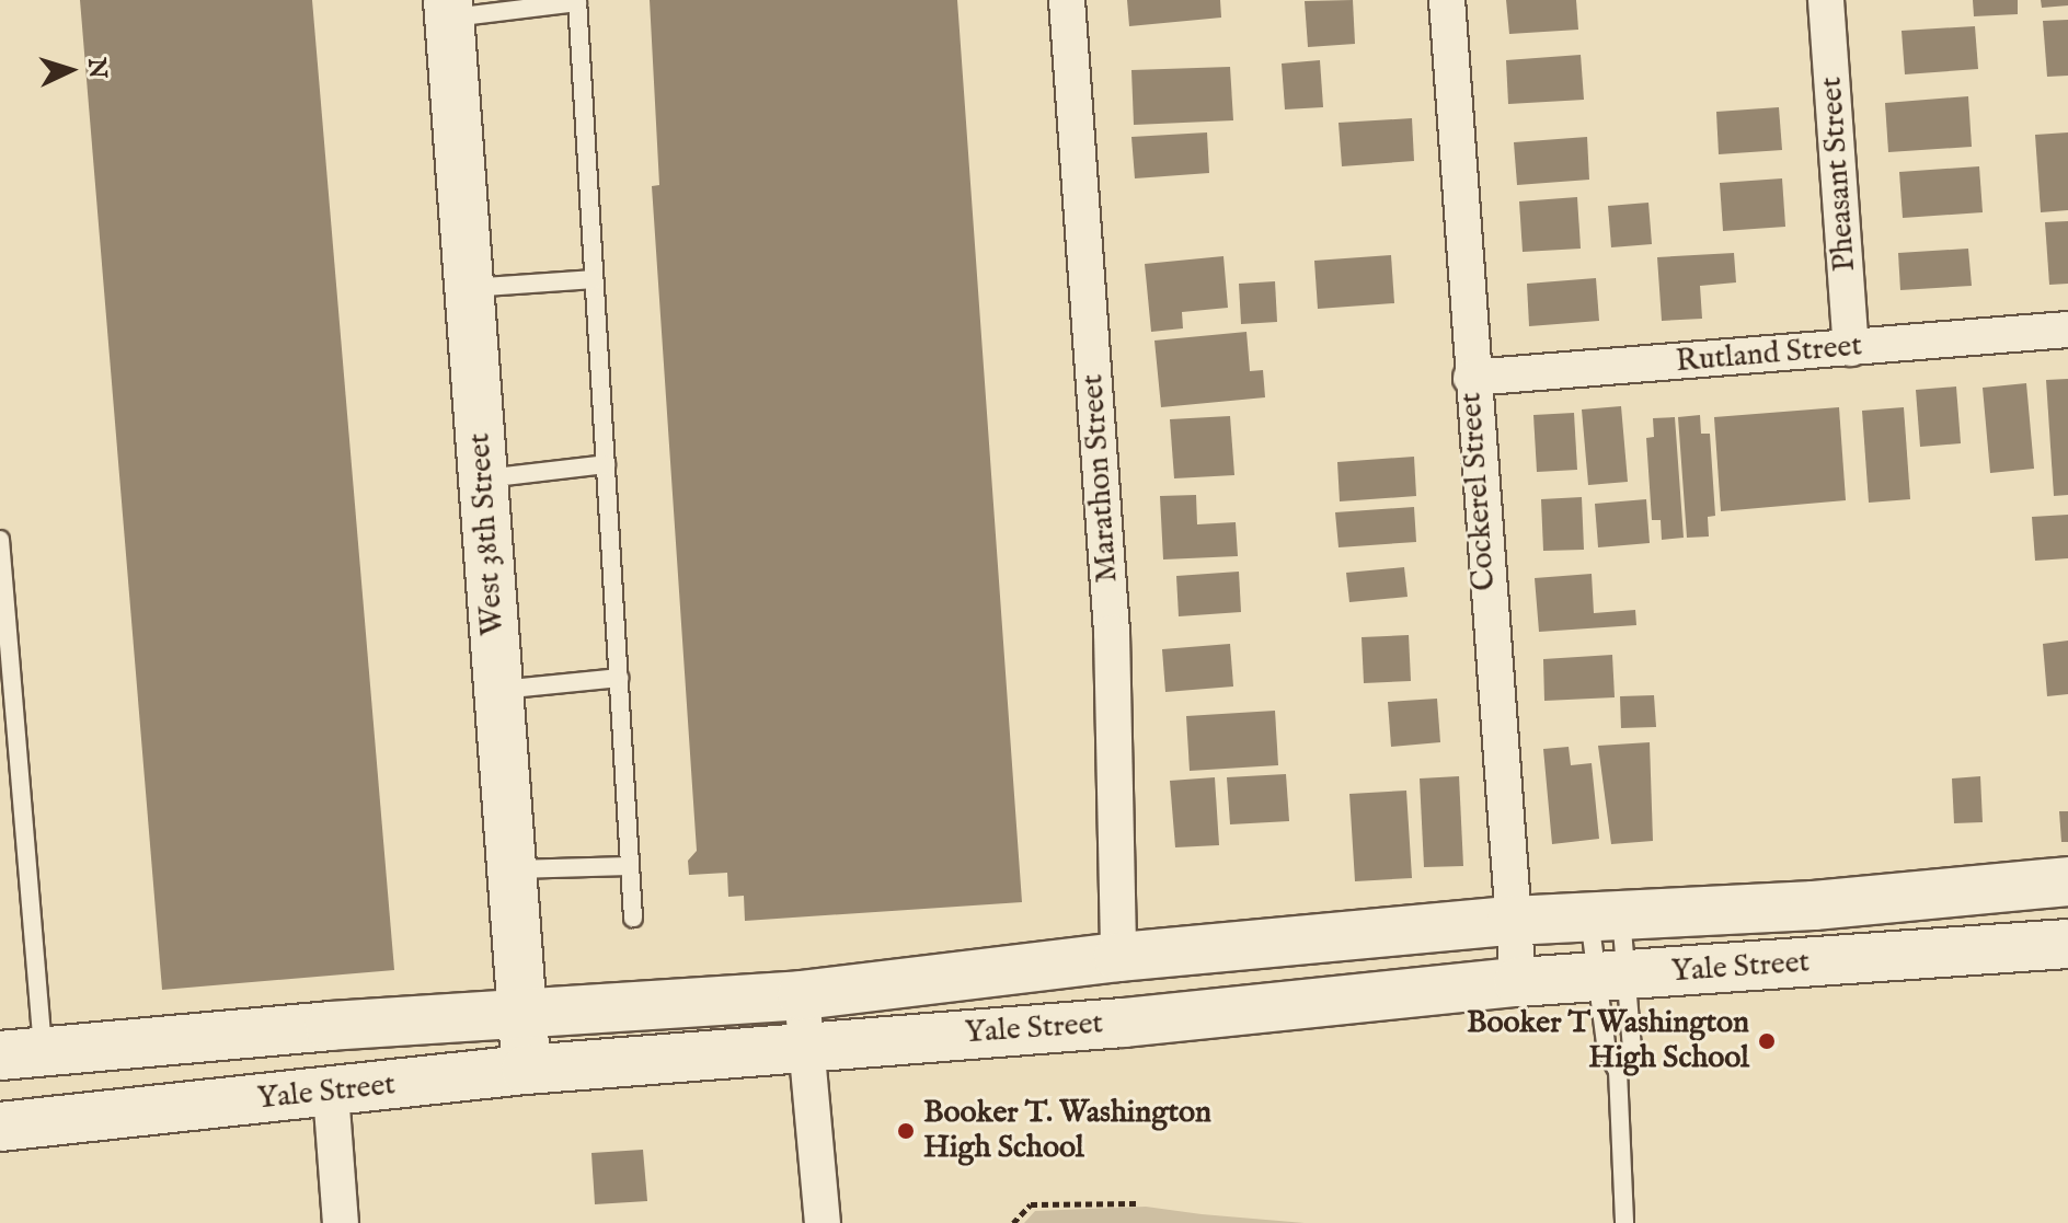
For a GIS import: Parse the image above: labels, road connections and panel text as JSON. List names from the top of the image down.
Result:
{
  "streets": {
    "main road": ["West 38th Street", "Yale Street"],
    "street": [
      "Pheasant Street",
      "Rutland Street",
      "Marathon Street",
      "Cockerel Street"
    ]
  },
  "crossings": [
    ["Pheasant Street", "Rutland Street"],
    ["Rutland Street", "Cockerel Street"],
    ["Marathon Street", "Yale Street"],
    ["Cockerel Street", "Yale Street"],
    ["West 38th Street", "Yale Street"]
  ],
  "places": ["Booker T Washington High School", "Booker T. Washington High School"],
  "north": "right"
}
